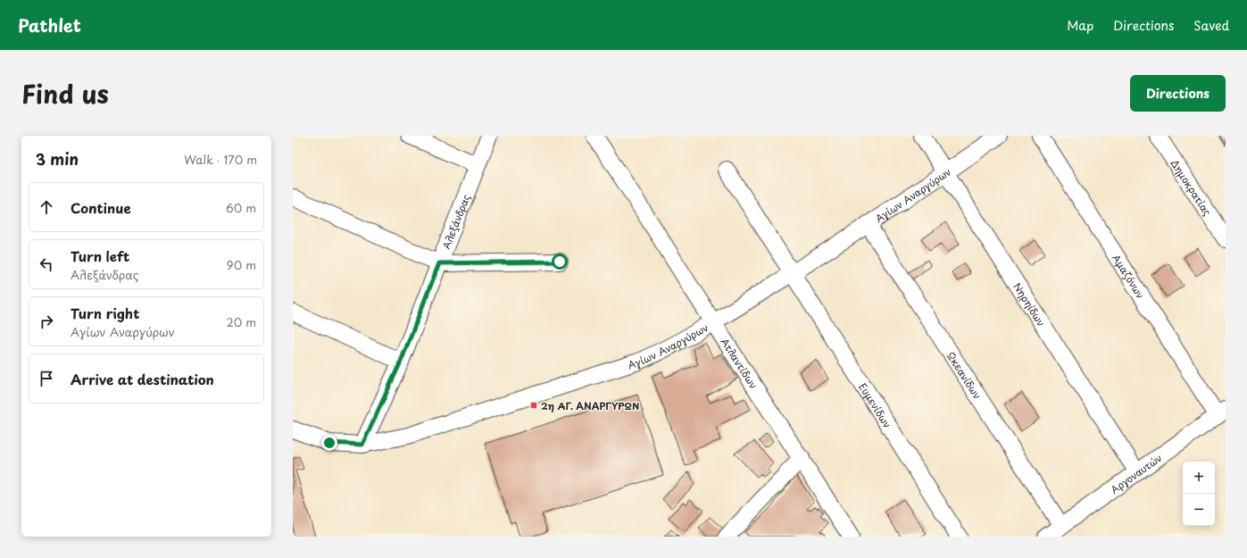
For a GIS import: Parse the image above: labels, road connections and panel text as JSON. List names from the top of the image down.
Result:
{
  "streets": {
    "street": [
      "Δημοκρατίας",
      "Αγίων Αναργύρων",
      "Αλεξάνδρας",
      "Αμαζόνων",
      "Νηρηίδων",
      "Ατλαντίδων",
      "Ωκεανίδων",
      "Ευμενίδων",
      "Αργοναυτών"
    ]
  },
  "crossings": [
    ["Αγίων Αναργύρων", "Αλεξάνδρας"],
    ["Αγίων Αναργύρων", "Νηρηίδων"],
    ["Αγίων Αναργύρων", "Ατλαντίδων"],
    ["Αγίων Αναργύρων", "Ωκεανίδων"],
    ["Αγίων Αναργύρων", "Ευμενίδων"],
    ["Αμαζόνων", "Αργοναυτών"],
    ["Νηρηίδων", "Αργοναυτών"],
    ["Ωκεανίδων", "Αργοναυτών"]
  ],
  "places": {
    "transit": ["2η ΑΓ. ΑΝΑΡΓΥΡΩΝ"]
  },
  "page": {
    "header": "Pathlet",
    "nav": ["Map", "Directions", "Saved"],
    "title": "Find us",
    "buttons": "Directions",
    "heading": ["3 min", "Walk · 170 m"],
    "list": [
      ["Continue", "60 m"],
      ["Turn left", "Αλεξάνδρας", "90 m"],
      ["Turn right", "Αγίων Αναργύρων", "20 m"],
      "Arrive at destination"
    ],
    "map_buttons": ["+", "−"]
  }
}
